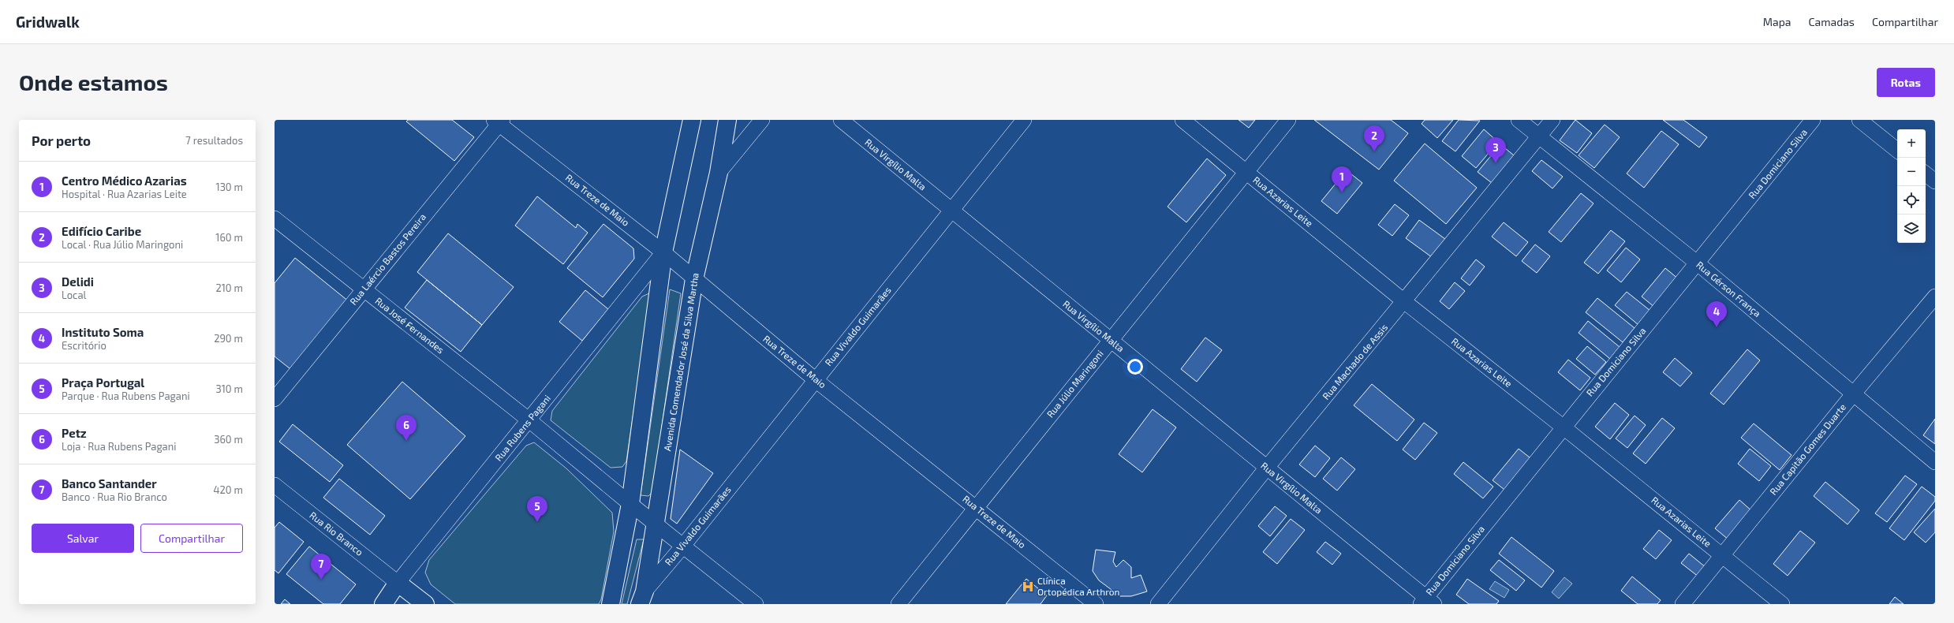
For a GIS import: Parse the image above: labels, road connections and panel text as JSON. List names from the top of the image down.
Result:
{
  "streets": {
    "main road": ["Avenida Comendador José da Silva Martha", "Rua Rubens Pagani"],
    "street": [
      "Rua Domiciano Silva",
      "Rua Virgílio Malta",
      "Rua Treze de Maio",
      "Rua Azarias Leite",
      "Rua Laércio Bastos Pereira",
      "Rua Gérson França",
      "Rua José Fernandes",
      "Rua Vivaldo Guimarães",
      "Rua Machado de Assis",
      "Rua Júlio Maringoni",
      "Rua Capitão Gomes Duarte",
      "Rua Rio Branco"
    ]
  },
  "crossings": [
    ["Rua Domiciano Silva", "Rua Virgílio Malta"],
    ["Rua Domiciano Silva", "Rua Azarias Leite"],
    ["Rua Domiciano Silva", "Rua Gérson França"],
    ["Rua Virgílio Malta", "Rua Vivaldo Guimarães"],
    ["Rua Virgílio Malta", "Rua Machado de Assis"],
    ["Rua Virgílio Malta", "Rua Júlio Maringoni"],
    ["Rua Treze de Maio", "Rua Laércio Bastos Pereira"],
    ["Rua Treze de Maio", "Rua Vivaldo Guimarães"],
    ["Rua Treze de Maio", "Avenida Comendador José da Silva Martha"],
    ["Rua Treze de Maio", "Rua Júlio Maringoni"],
    ["Rua Treze de Maio", "Rua Rubens Pagani"],
    ["Rua Azarias Leite", "Rua Machado de Assis"],
    ["Rua Azarias Leite", "Rua Júlio Maringoni"],
    ["Rua Azarias Leite", "Rua Capitão Gomes Duarte"],
    ["Rua Laércio Bastos Pereira", "Rua José Fernandes"],
    ["Rua Gérson França", "Rua Machado de Assis"],
    ["Rua Gérson França", "Rua Capitão Gomes Duarte"],
    ["Rua José Fernandes", "Avenida Comendador José da Silva Martha"],
    ["Rua José Fernandes", "Rua Rubens Pagani"],
    ["Rua Vivaldo Guimarães", "Avenida Comendador José da Silva Martha"],
    ["Rua Rubens Pagani", "Rua Rio Branco"]
  ],
  "places": {
    "hospital": ["Clínica Ortopédica Arthron"]
  },
  "page": {
    "header": "Gridwalk",
    "nav": ["Mapa", "Camadas", "Compartilhar"],
    "buttons": [
      "Rotas",
      ["Salvar", "Compartilhar"]
    ],
    "title": "Onde estamos",
    "heading": ["Por perto", "7 resultados"],
    "pins": [
      "2",
      "3",
      "1",
      "4",
      "6",
      "5",
      "7"
    ],
    "map_buttons": ["+", "−"],
    "list": [
      {
        "mark": "1",
        "name": "Centro Médico Azarias",
        "note": "Hospital · Rua Azarias Leite",
        "value": "130 m"
      },
      {
        "mark": "2",
        "name": "Edifício Caribe",
        "note": "Local · Rua Júlio Maringoni",
        "value": "160 m"
      },
      {
        "mark": "3",
        "name": "Delidi",
        "note": "Local",
        "value": "210 m"
      },
      {
        "mark": "4",
        "name": "Instituto Soma",
        "note": "Escritório",
        "value": "290 m"
      },
      {
        "mark": "5",
        "name": "Praça Portugal",
        "note": "Parque · Rua Rubens Pagani",
        "value": "310 m"
      },
      {
        "mark": "6",
        "name": "Petz",
        "note": "Loja · Rua Rubens Pagani",
        "value": "360 m"
      },
      {
        "mark": "7",
        "name": "Banco Santander",
        "note": "Banco · Rua Rio Branco",
        "value": "420 m"
      }
    ]
  }
}
